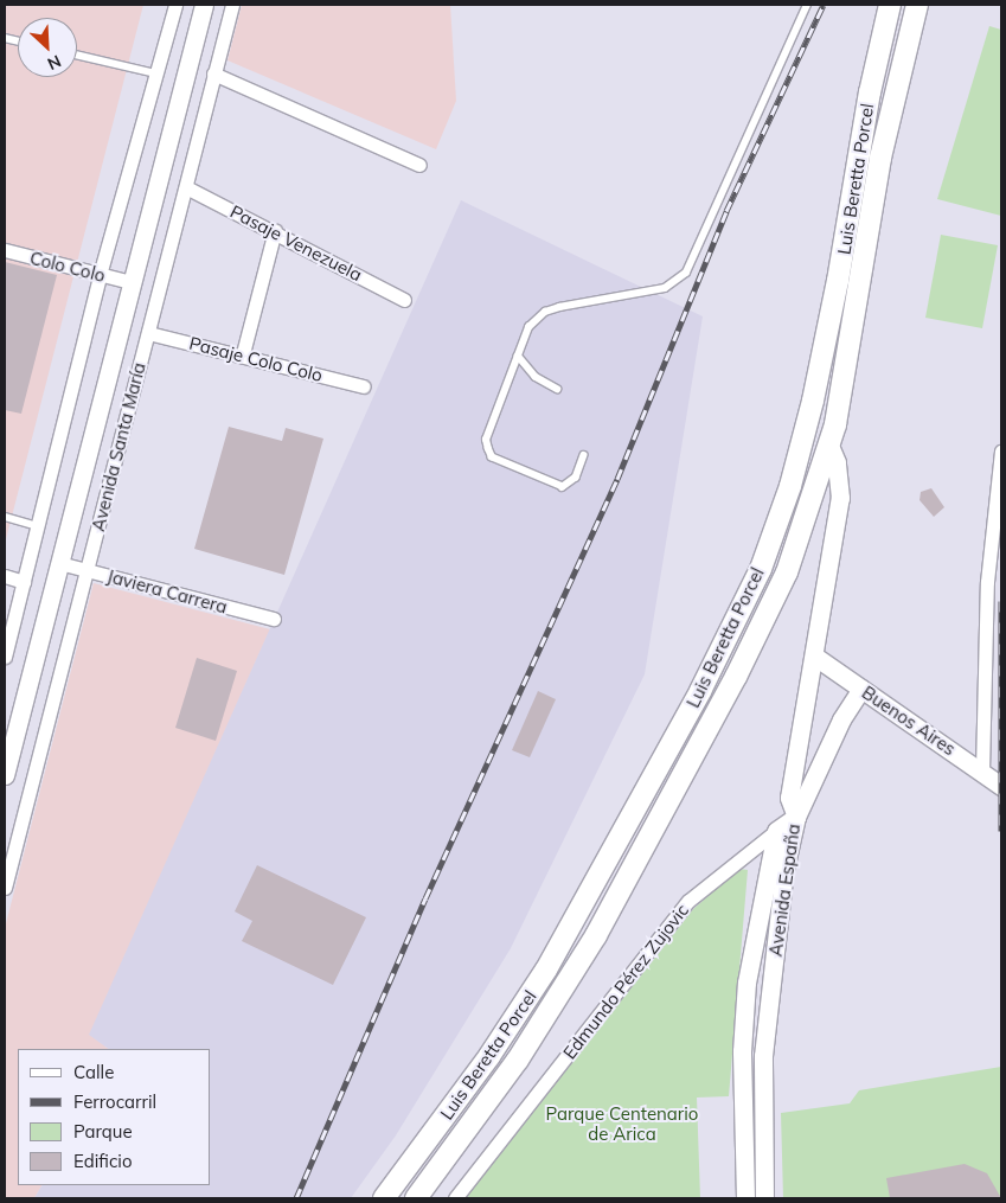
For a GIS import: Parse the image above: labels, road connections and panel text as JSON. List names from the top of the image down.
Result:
{
  "streets": {
    "main road": ["Luis Beretta Porcel"],
    "street": [
      "Pasaje Venezuela",
      "Colo Colo",
      "Pasaje Colo Colo",
      "Avenida Santa María",
      "Javiera Carrera",
      "Buenos Aires",
      "Avenida España",
      "Edmundo Pérez Zujovic"
    ]
  },
  "crossings": [
    ["Luis Beretta Porcel", "Avenida España"],
    ["Pasaje Venezuela", "Avenida Santa María"],
    ["Colo Colo", "Avenida Santa María"],
    ["Pasaje Colo Colo", "Avenida Santa María"],
    ["Avenida Santa María", "Javiera Carrera"],
    ["Buenos Aires", "Avenida España"],
    ["Buenos Aires", "Edmundo Pérez Zujovic"],
    ["Avenida España", "Edmundo Pérez Zujovic"]
  ],
  "parks": ["Parque Centenario de Arica"],
  "legend": [
    "Calle",
    "Ferrocarril",
    "Parque",
    "Edificio"
  ],
  "north": "bottom right"
}
